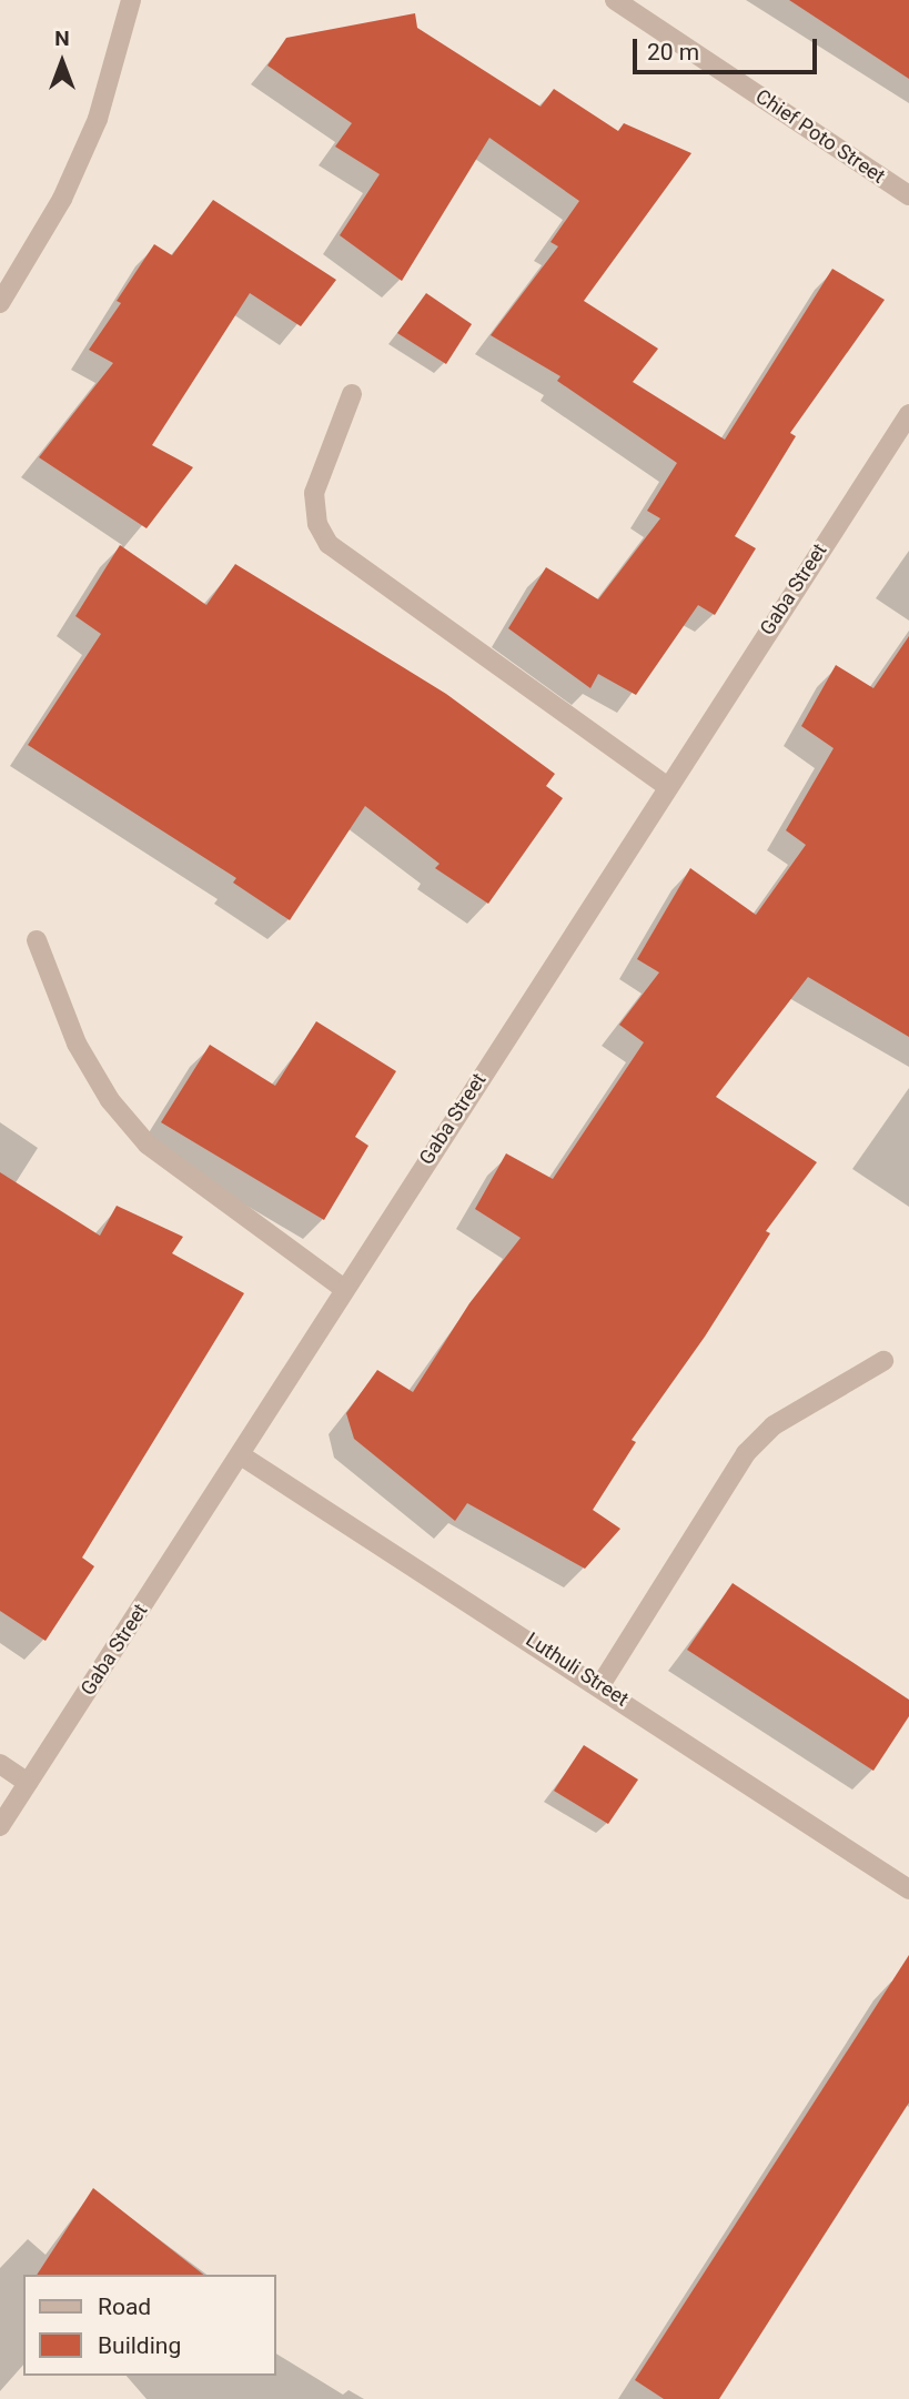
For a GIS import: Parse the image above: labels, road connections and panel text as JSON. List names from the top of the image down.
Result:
{
  "streets": {
    "street": ["Chief Poto Street", "Gaba Street", "Luthuli Street"]
  },
  "crossings": [
    ["Gaba Street", "Luthuli Street"]
  ],
  "legend": ["Road", "Building"],
  "scale_bar": "20 m",
  "north": "top"
}
